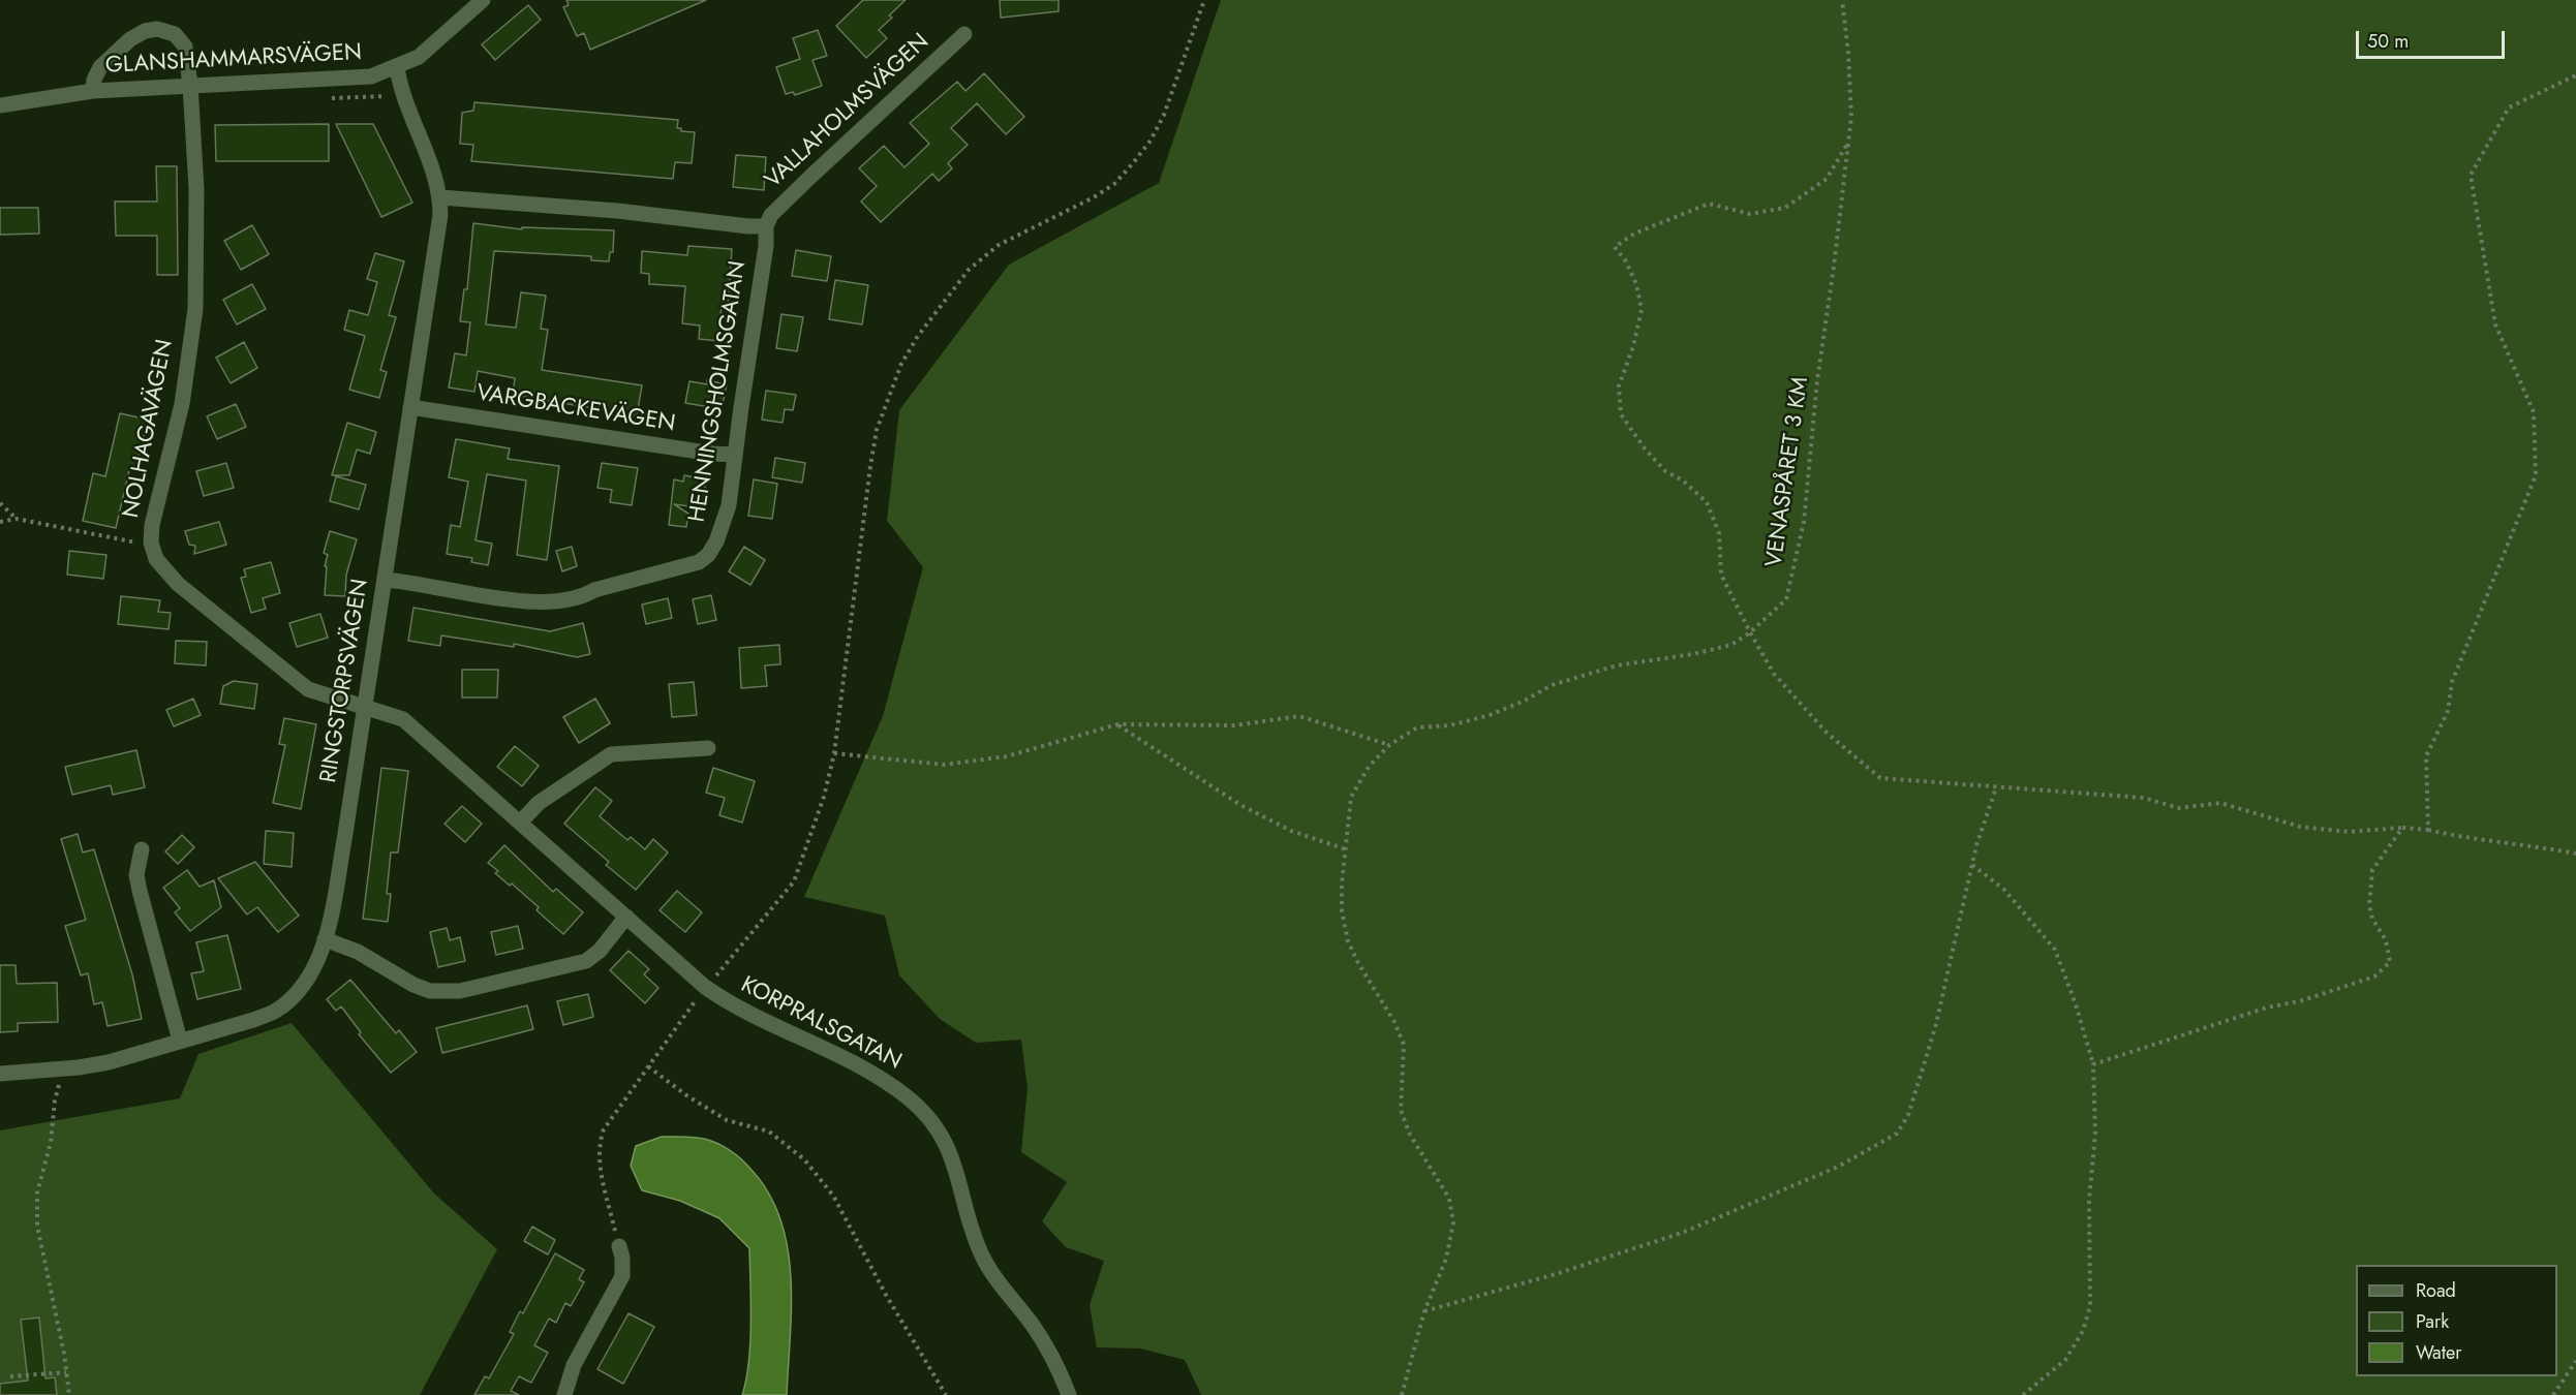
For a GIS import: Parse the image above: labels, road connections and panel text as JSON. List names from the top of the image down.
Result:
{
  "streets": {
    "street": [
      "GLANSHAMMARSVÄGEN",
      "VALLAHOLMSVÄGEN",
      "HENNINGSHOLMSGATAN",
      "VARGBACKEVÄGEN",
      "NOLHAGAVÄGEN",
      "RINGSTORPSVÄGEN",
      "KORPRALSGATAN"
    ],
    "path": ["VENASPÅRET 3 KM"]
  },
  "crossings": [
    ["GLANSHAMMARSVÄGEN", "NOLHAGAVÄGEN"],
    ["GLANSHAMMARSVÄGEN", "RINGSTORPSVÄGEN"],
    ["VALLAHOLMSVÄGEN", "HENNINGSHOLMSGATAN"],
    ["HENNINGSHOLMSGATAN", "VARGBACKEVÄGEN"],
    ["HENNINGSHOLMSGATAN", "RINGSTORPSVÄGEN"],
    ["VARGBACKEVÄGEN", "RINGSTORPSVÄGEN"],
    ["NOLHAGAVÄGEN", "RINGSTORPSVÄGEN"],
    ["NOLHAGAVÄGEN", "KORPRALSGATAN"]
  ],
  "legend": ["Road", "Park", "Water"],
  "scale_bar": "50 m"
}
